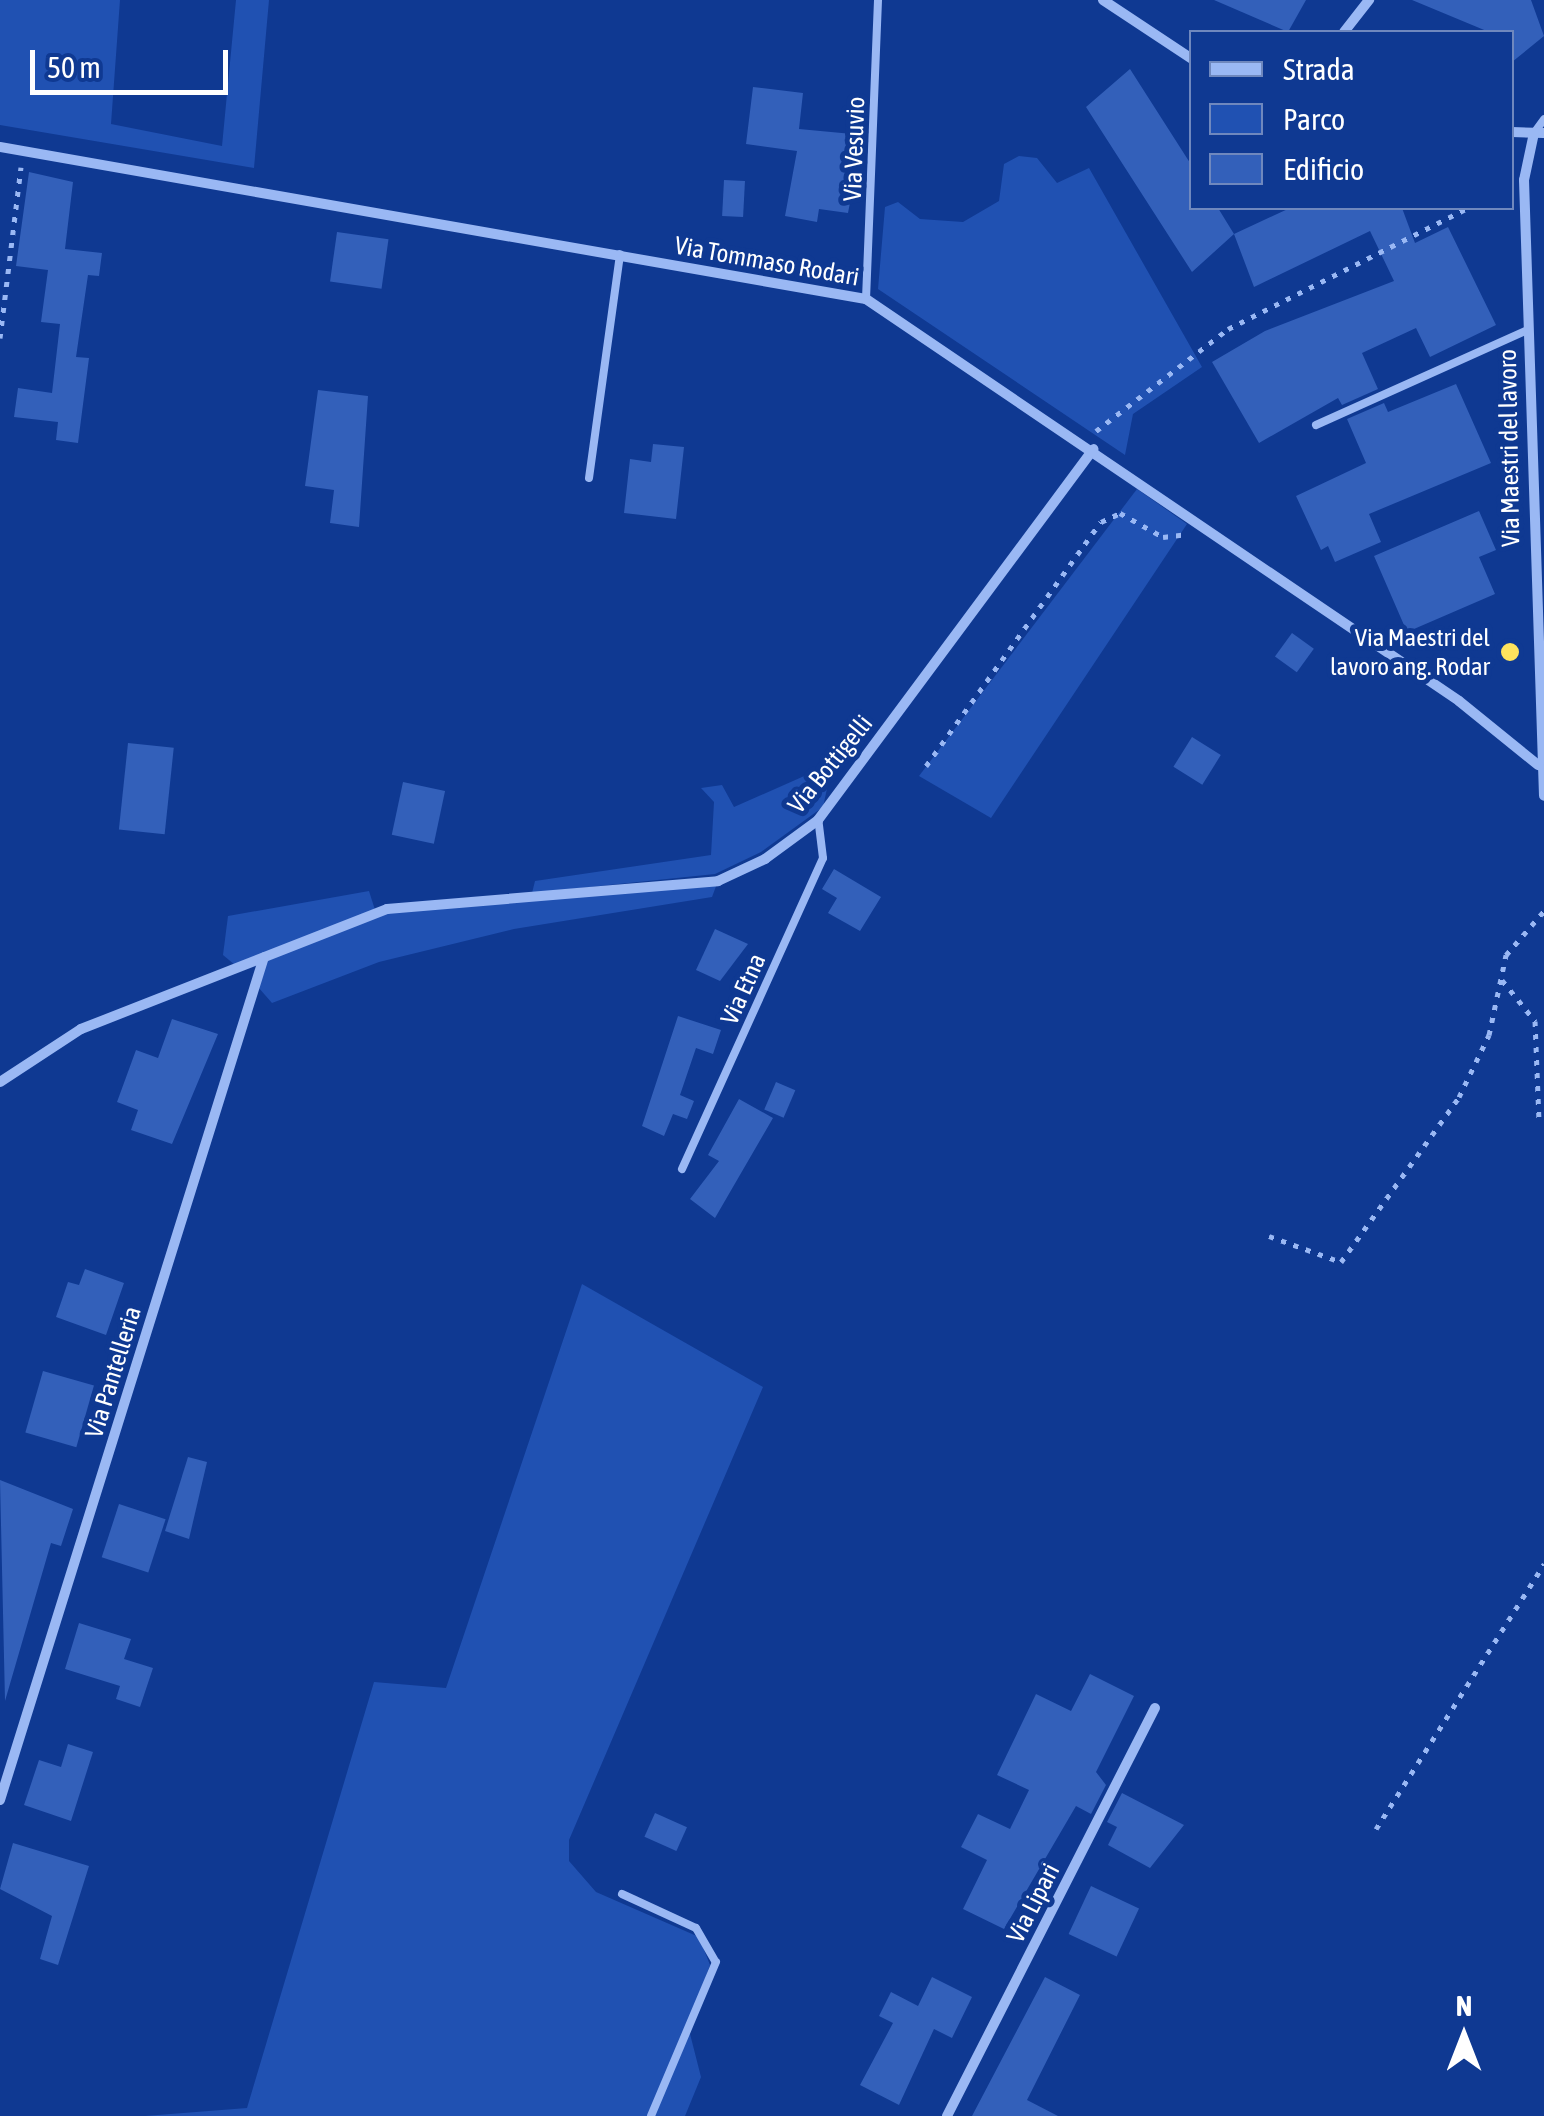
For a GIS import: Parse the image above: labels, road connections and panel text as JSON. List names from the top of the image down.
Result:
{
  "streets": {
    "street": [
      "Via Tommaso Rodari",
      "Via Maestri del lavoro",
      "Via Bottigelli",
      "Via Pantelleria",
      "Via Lipari"
    ],
    "lane": ["Via Vesuvio", "Via Etna"]
  },
  "crossings": [
    ["Via Vesuvio", "Via Tommaso Rodari"],
    ["Via Tommaso Rodari", "Via Maestri del lavoro"],
    ["Via Tommaso Rodari", "Via Bottigelli"],
    ["Via Bottigelli", "Via Etna"],
    ["Via Bottigelli", "Via Pantelleria"]
  ],
  "places": ["Via Maestri del lavoro ang. Rodar"],
  "legend": ["Strada", "Parco", "Edificio"],
  "scale_bar": "50 m",
  "north": "top"
}
